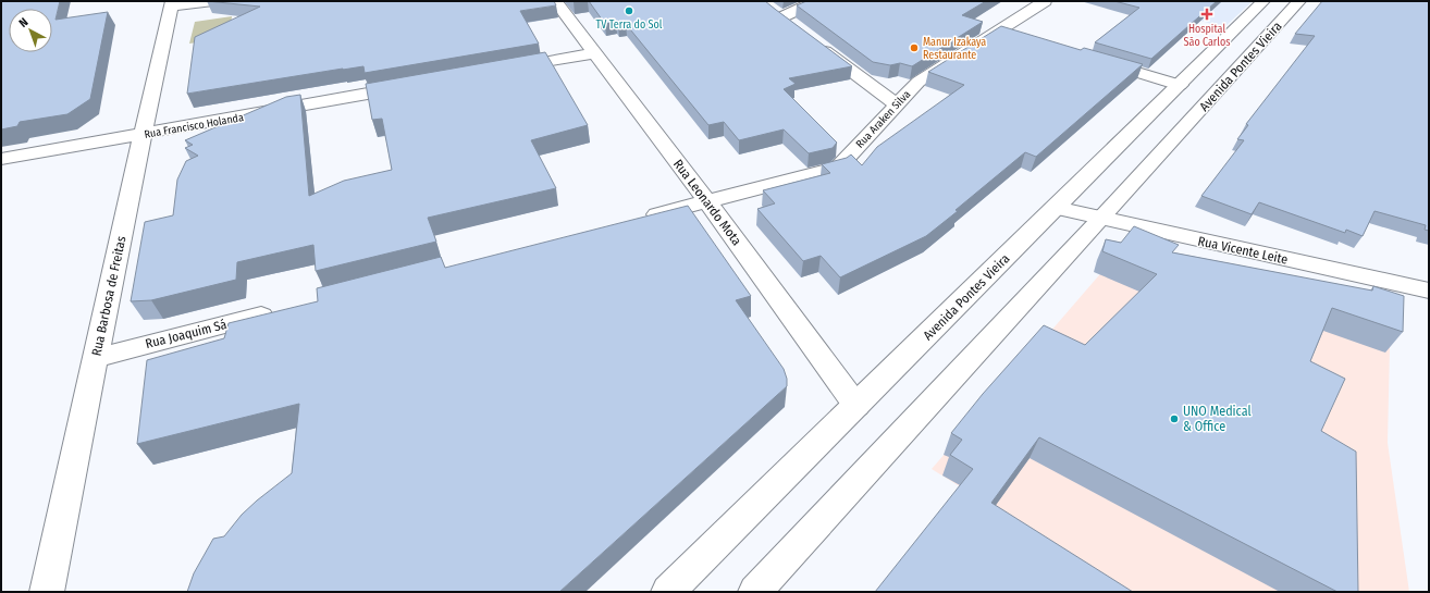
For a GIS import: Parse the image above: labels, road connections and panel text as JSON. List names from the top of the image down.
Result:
{
  "streets": {
    "street": [
      "Avenida Pontes Vieira",
      "Rua Araken Silva",
      "Rua Francisco Holanda",
      "Rua Leonardo Mota",
      "Rua Vicente Leite",
      "Rua Barbosa de Freitas",
      "Rua Joaquim Sá"
    ]
  },
  "crossings": [
    ["Avenida Pontes Vieira", "Rua Leonardo Mota"],
    ["Avenida Pontes Vieira", "Rua Vicente Leite"],
    ["Rua Araken Silva", "Rua Leonardo Mota"],
    ["Rua Francisco Holanda", "Rua Barbosa de Freitas"],
    ["Rua Barbosa de Freitas", "Rua Joaquim Sá"]
  ],
  "places": {
    "other": ["TV Terra do Sol", "Manur Izakaya Restaurante", "UNO Medical & Office"],
    "health": ["Hospital São Carlos"]
  },
  "north": "top left"
}
